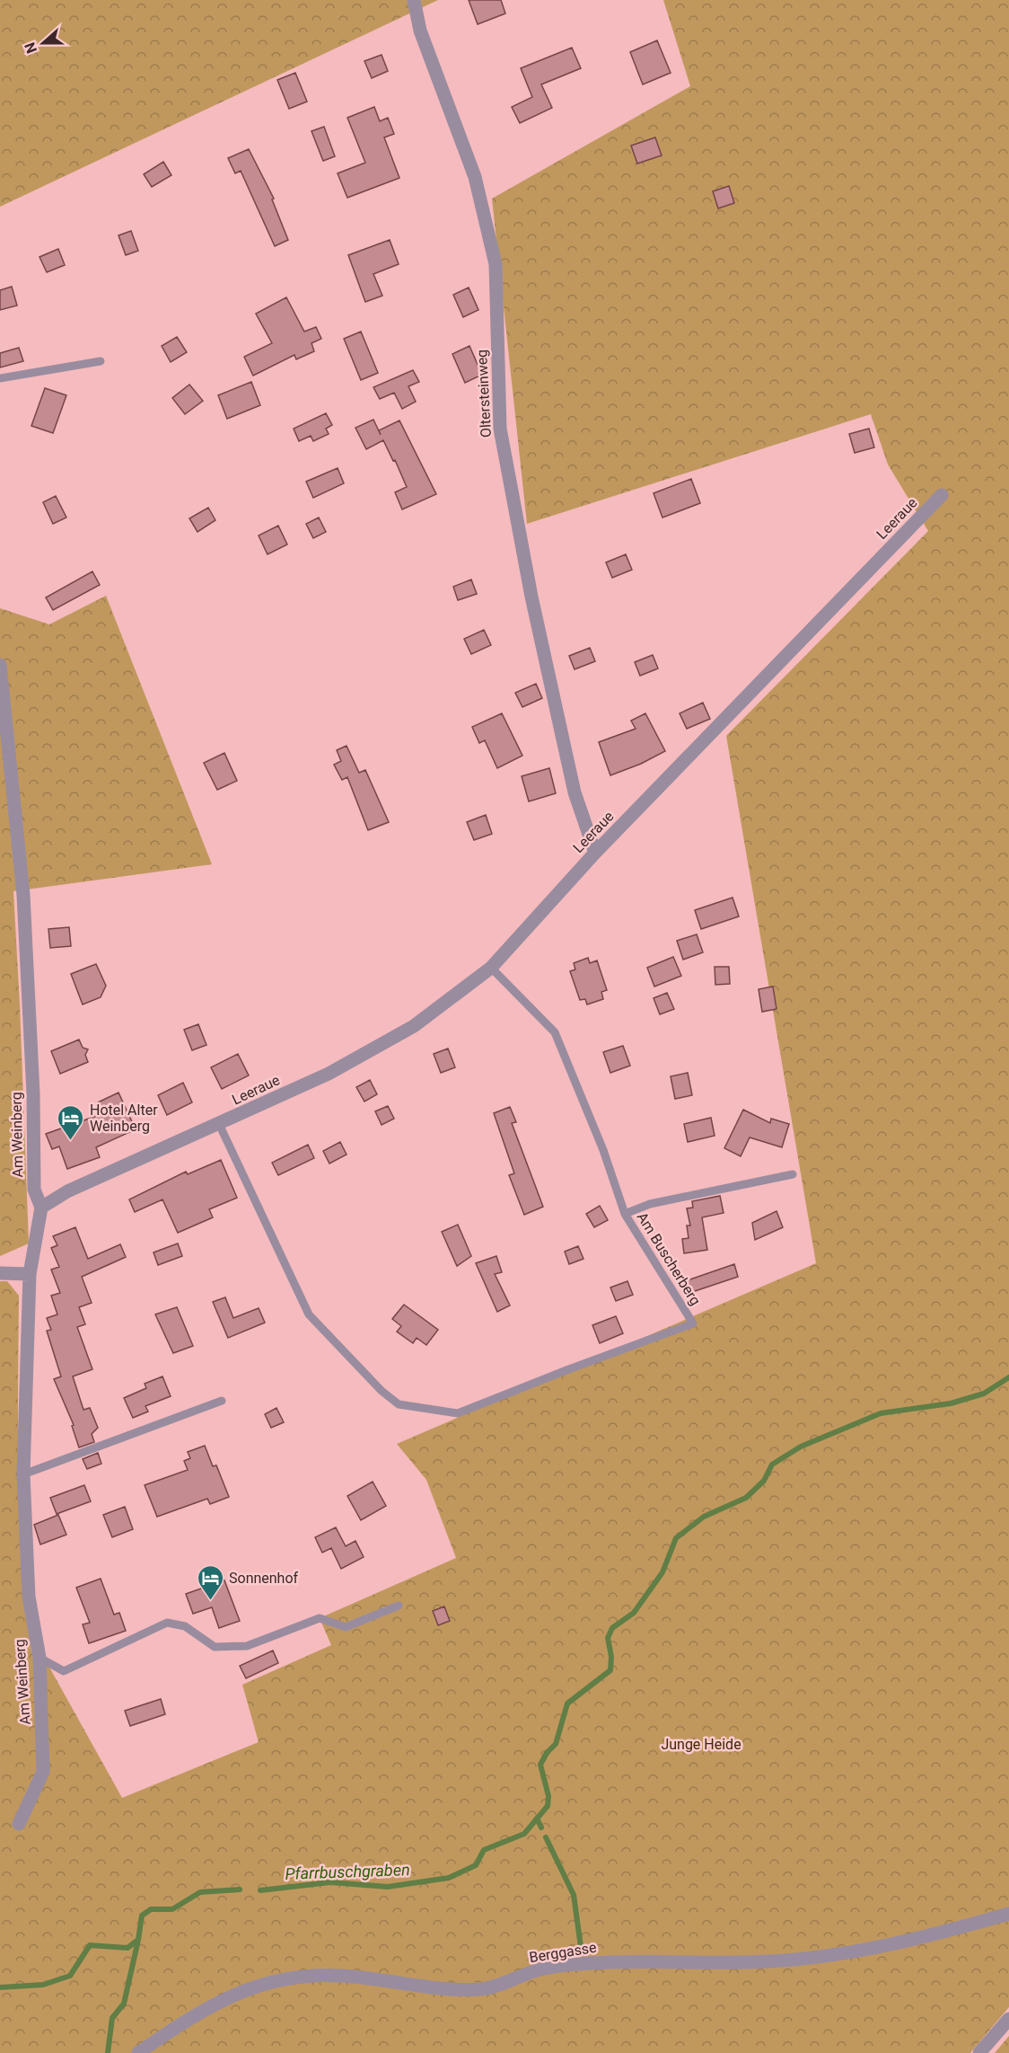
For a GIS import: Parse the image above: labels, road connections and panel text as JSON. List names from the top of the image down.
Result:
{
  "streets": {
    "street": [
      "Oltersteinweg",
      "Leeraue",
      "Am Weinberg",
      "Berggasse"
    ],
    "lane": ["Am Buscherberg"]
  },
  "crossings": [
    ["Oltersteinweg", "Leeraue"],
    ["Leeraue", "Am Weinberg"],
    ["Leeraue", "Am Buscherberg"]
  ],
  "water": ["Pfarrbuschgraben"],
  "parks": ["Junge Heide"],
  "places": {
    "hotel": ["Hotel Alter Weinberg", "Sonnenhof"]
  },
  "north": "left"
}
